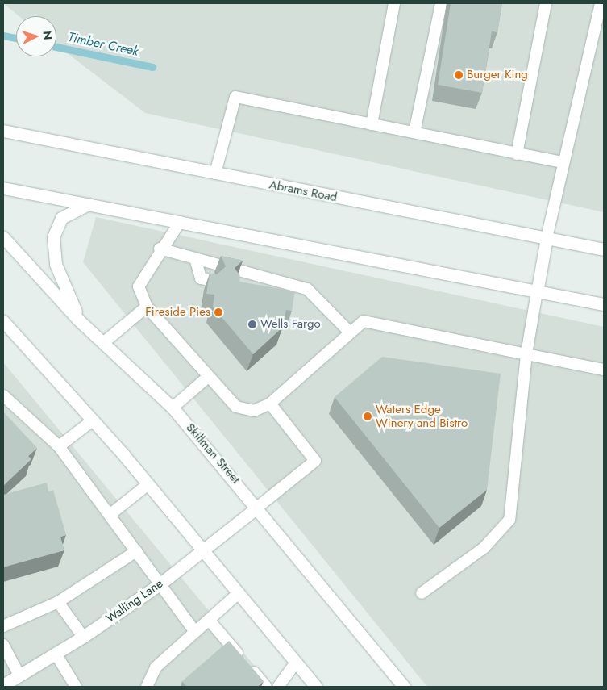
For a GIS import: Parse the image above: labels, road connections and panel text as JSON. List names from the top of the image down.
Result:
{
  "streets": {
    "main road": ["Abrams Road", "Skillman Street", "Walling Lane"]
  },
  "crossings": [
    ["Skillman Street", "Walling Lane"]
  ],
  "water": ["Timber Creek"],
  "places": [
    "Burger King",
    "Fireside Pies",
    "Wells Fargo",
    "Waters Edge Winery and Bistro"
  ],
  "north": "right"
}
